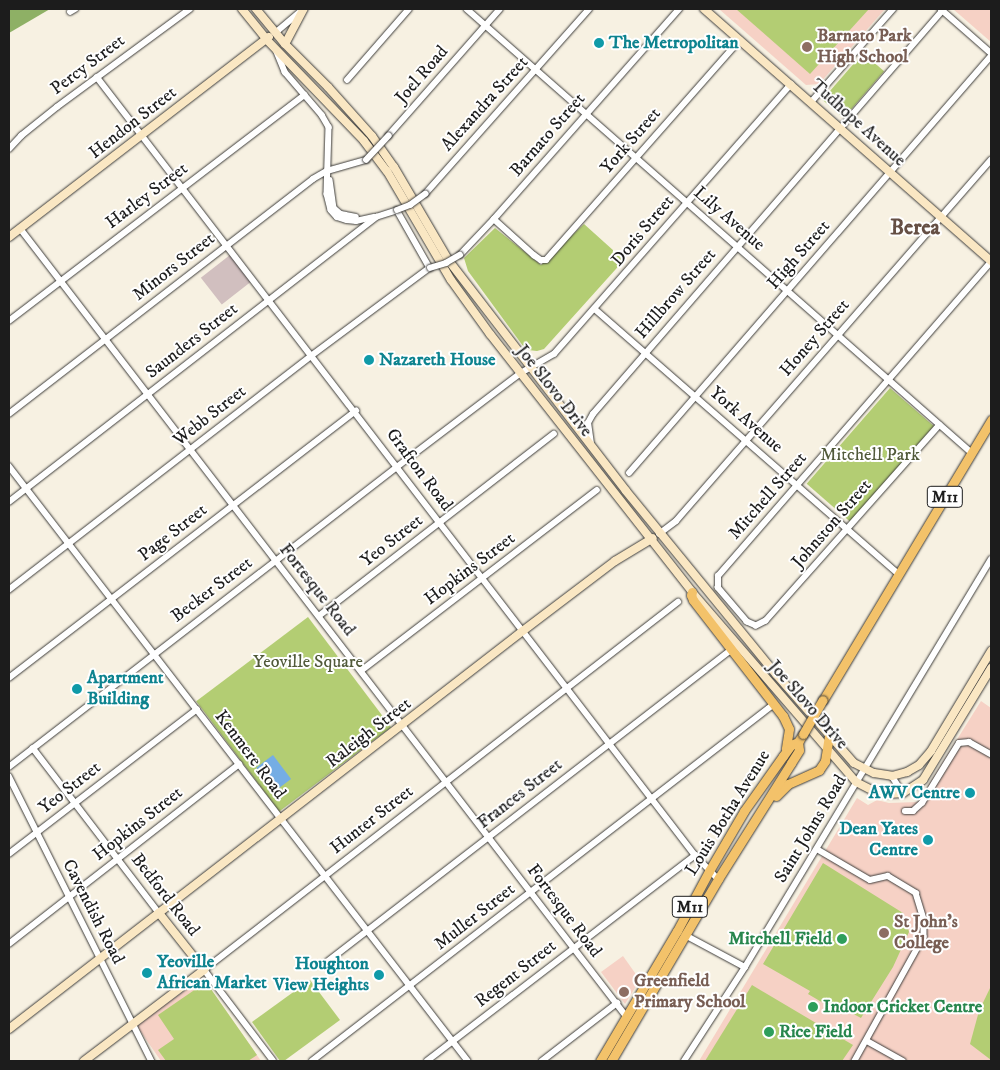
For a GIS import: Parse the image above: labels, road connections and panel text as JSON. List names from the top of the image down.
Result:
{
  "streets": {
    "main road": [
      "Hendon Street",
      "Tudhope Avenue",
      "Joe Slovo Drive",
      "M11",
      "Raleigh Street",
      "Louis Botha Avenue",
      "Hunter Street",
      "Bedford Road"
    ],
    "street": [
      "Percy Street",
      "Joel Road",
      "Alexandra Street",
      "Barnato Street",
      "York Street",
      "Harley Street",
      "Lily Avenue",
      "Doris Street",
      "High Street",
      "Minors Street",
      "Hillbrow Street",
      "Honey Street",
      "Saunders Street",
      "Webb Street",
      "York Avenue",
      "Grafton Road",
      "Mitchell Street",
      "Johnston Street",
      "Page Street",
      "Yeo Street",
      "Hopkins Street",
      "Becker Street",
      "Fortesque Road",
      "Kenmere Road",
      "Frances Street",
      "Saint Johns Road",
      "Cavendish Road",
      "Muller Street",
      "Regent Street"
    ]
  },
  "crossings": [
    ["Percy Street", "Grafton Road"],
    ["Joel Road", "Lily Avenue"],
    ["Joel Road", "Minors Street"],
    ["Alexandra Street", "Lily Avenue"],
    ["Alexandra Street", "Saunders Street"],
    ["Hendon Street", "Joe Slovo Drive"],
    ["Hendon Street", "Grafton Road"],
    ["Hendon Street", "Fortesque Road"],
    ["Tudhope Avenue", "York Street"],
    ["Tudhope Avenue", "Doris Street"],
    ["Tudhope Avenue", "High Street"],
    ["Tudhope Avenue", "Hillbrow Street"],
    ["Tudhope Avenue", "Honey Street"],
    ["Tudhope Avenue", "Mitchell Street"],
    ["Barnato Street", "York Street"],
    ["Barnato Street", "Lily Avenue"],
    ["Barnato Street", "Webb Street"],
    ["York Street", "Lily Avenue"],
    ["Harley Street", "Grafton Road"],
    ["Harley Street", "Fortesque Road"],
    ["Lily Avenue", "Doris Street"],
    ["Lily Avenue", "High Street"],
    ["Lily Avenue", "Hillbrow Street"],
    ["Lily Avenue", "Honey Street"],
    ["Lily Avenue", "Mitchell Street"],
    ["Lily Avenue", "Johnston Street"],
    ["Lily Avenue", "Louis Botha Avenue"],
    ["Doris Street", "Joe Slovo Drive"],
    ["Doris Street", "York Avenue"],
    ["Doris Street", "Becker Street"],
    ["High Street", "York Avenue"],
    ["Minors Street", "Grafton Road"],
    ["Minors Street", "Fortesque Road"],
    ["Hillbrow Street", "Joe Slovo Drive"],
    ["Hillbrow Street", "York Avenue"],
    ["Honey Street", "Joe Slovo Drive"],
    ["Honey Street", "York Avenue"],
    ["Honey Street", "Raleigh Street"],
    ["Saunders Street", "Grafton Road"],
    ["Saunders Street", "Fortesque Road"],
    ["Saunders Street", "Kenmere Road"],
    ["Joe Slovo Drive", "Becker Street"],
    ["Joe Slovo Drive", "Raleigh Street"],
    ["Joe Slovo Drive", "Saint Johns Road"],
    ["Webb Street", "Grafton Road"],
    ["Webb Street", "Fortesque Road"],
    ["Webb Street", "Kenmere Road"],
    ["York Avenue", "Mitchell Street"],
    ["York Avenue", "Johnston Street"],
    ["York Avenue", "Louis Botha Avenue"],
    ["Grafton Road", "Page Street"],
    ["Grafton Road", "Yeo Street"],
    ["Grafton Road", "Hopkins Street"],
    ["Grafton Road", "Becker Street"],
    ["Grafton Road", "Raleigh Street"],
    ["Grafton Road", "Frances Street"],
    ["Grafton Road", "Louis Botha Avenue"],
    ["Grafton Road", "Hunter Street"],
    ["Grafton Road", "Muller Street"],
    ["Grafton Road", "Regent Street"],
    ["Mitchell Street", "Johnston Street"],
    ["Page Street", "Fortesque Road"],
    ["Page Street", "Kenmere Road"],
    ["Yeo Street", "Fortesque Road"],
    ["Yeo Street", "Kenmere Road"],
    ["Yeo Street", "Bedford Road"],
    ["Yeo Street", "Cavendish Road"],
    ["Hopkins Street", "Fortesque Road"],
    ["Hopkins Street", "Kenmere Road"],
    ["Hopkins Street", "Bedford Road"],
    ["Hopkins Street", "Cavendish Road"],
    ["Becker Street", "Fortesque Road"],
    ["Becker Street", "Kenmere Road"],
    ["Becker Street", "Bedford Road"],
    ["Fortesque Road", "Raleigh Street"],
    ["Fortesque Road", "Frances Street"],
    ["Fortesque Road", "Louis Botha Avenue"],
    ["Fortesque Road", "Hunter Street"],
    ["Fortesque Road", "Muller Street"],
    ["Fortesque Road", "Regent Street"],
    ["Raleigh Street", "Kenmere Road"],
    ["Raleigh Street", "Bedford Road"],
    ["Raleigh Street", "Cavendish Road"],
    ["Kenmere Road", "Frances Street"],
    ["Kenmere Road", "Hunter Street"],
    ["Kenmere Road", "Muller Street"],
    ["Kenmere Road", "Regent Street"],
    ["Hunter Street", "Bedford Road"],
    ["Hunter Street", "Cavendish Road"]
  ],
  "districts": ["Berea"],
  "parks": ["Mitchell Park", "Yeoville Square"],
  "places": [
    "The Metropolitan",
    "Barnato Park High School",
    "Nazareth House",
    "Apartment Building",
    "AWV Centre",
    "Dean Yates Centre",
    "St John's College",
    "Mitchell Field",
    "Yeoville African Market",
    "Houghton View Heights",
    "Greenfield Primary School",
    "Indoor Cricket Centre",
    "Rice Field"
  ]
}
